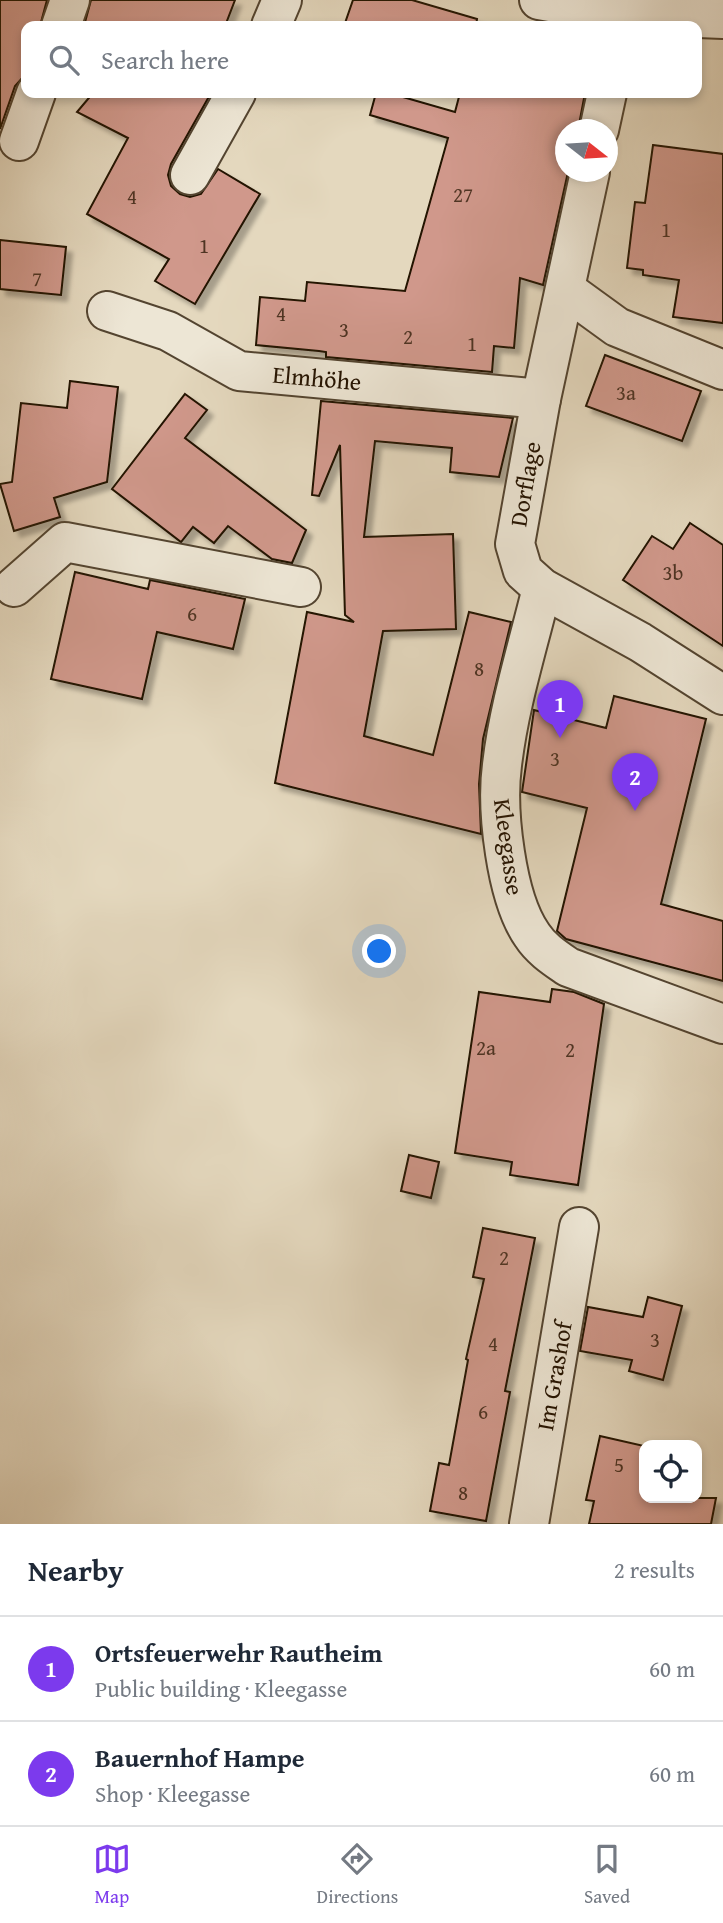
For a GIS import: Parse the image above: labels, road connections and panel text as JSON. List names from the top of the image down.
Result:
{
  "streets": {
    "street": [
      "Elmhöhe",
      "Dorflage",
      "Kleegasse",
      "Im Grashof"
    ]
  },
  "crossings": [
    ["Elmhöhe", "Dorflage"],
    ["Dorflage", "Kleegasse"]
  ],
  "house_numbers": [
    "27",
    "4",
    "1",
    "1",
    "7",
    "4",
    "3",
    "2",
    "1",
    "3a",
    "3b",
    "6",
    "8",
    "3",
    "2a",
    "2",
    "2",
    "3",
    "4",
    "6",
    "5",
    "8"
  ],
  "north": "right",
  "page": {
    "search": "Search here",
    "pins": ["1", "2"],
    "heading": ["Nearby", "2 results"],
    "list": [
      {
        "mark": "1",
        "name": "Ortsfeuerwehr Rautheim",
        "note": "Public building · Kleegasse",
        "value": "60 m"
      },
      {
        "mark": "2",
        "name": "Bauernhof Hampe",
        "note": "Shop · Kleegasse",
        "value": "60 m"
      }
    ],
    "nav": ["Map", "Directions", "Saved"]
  }
}
